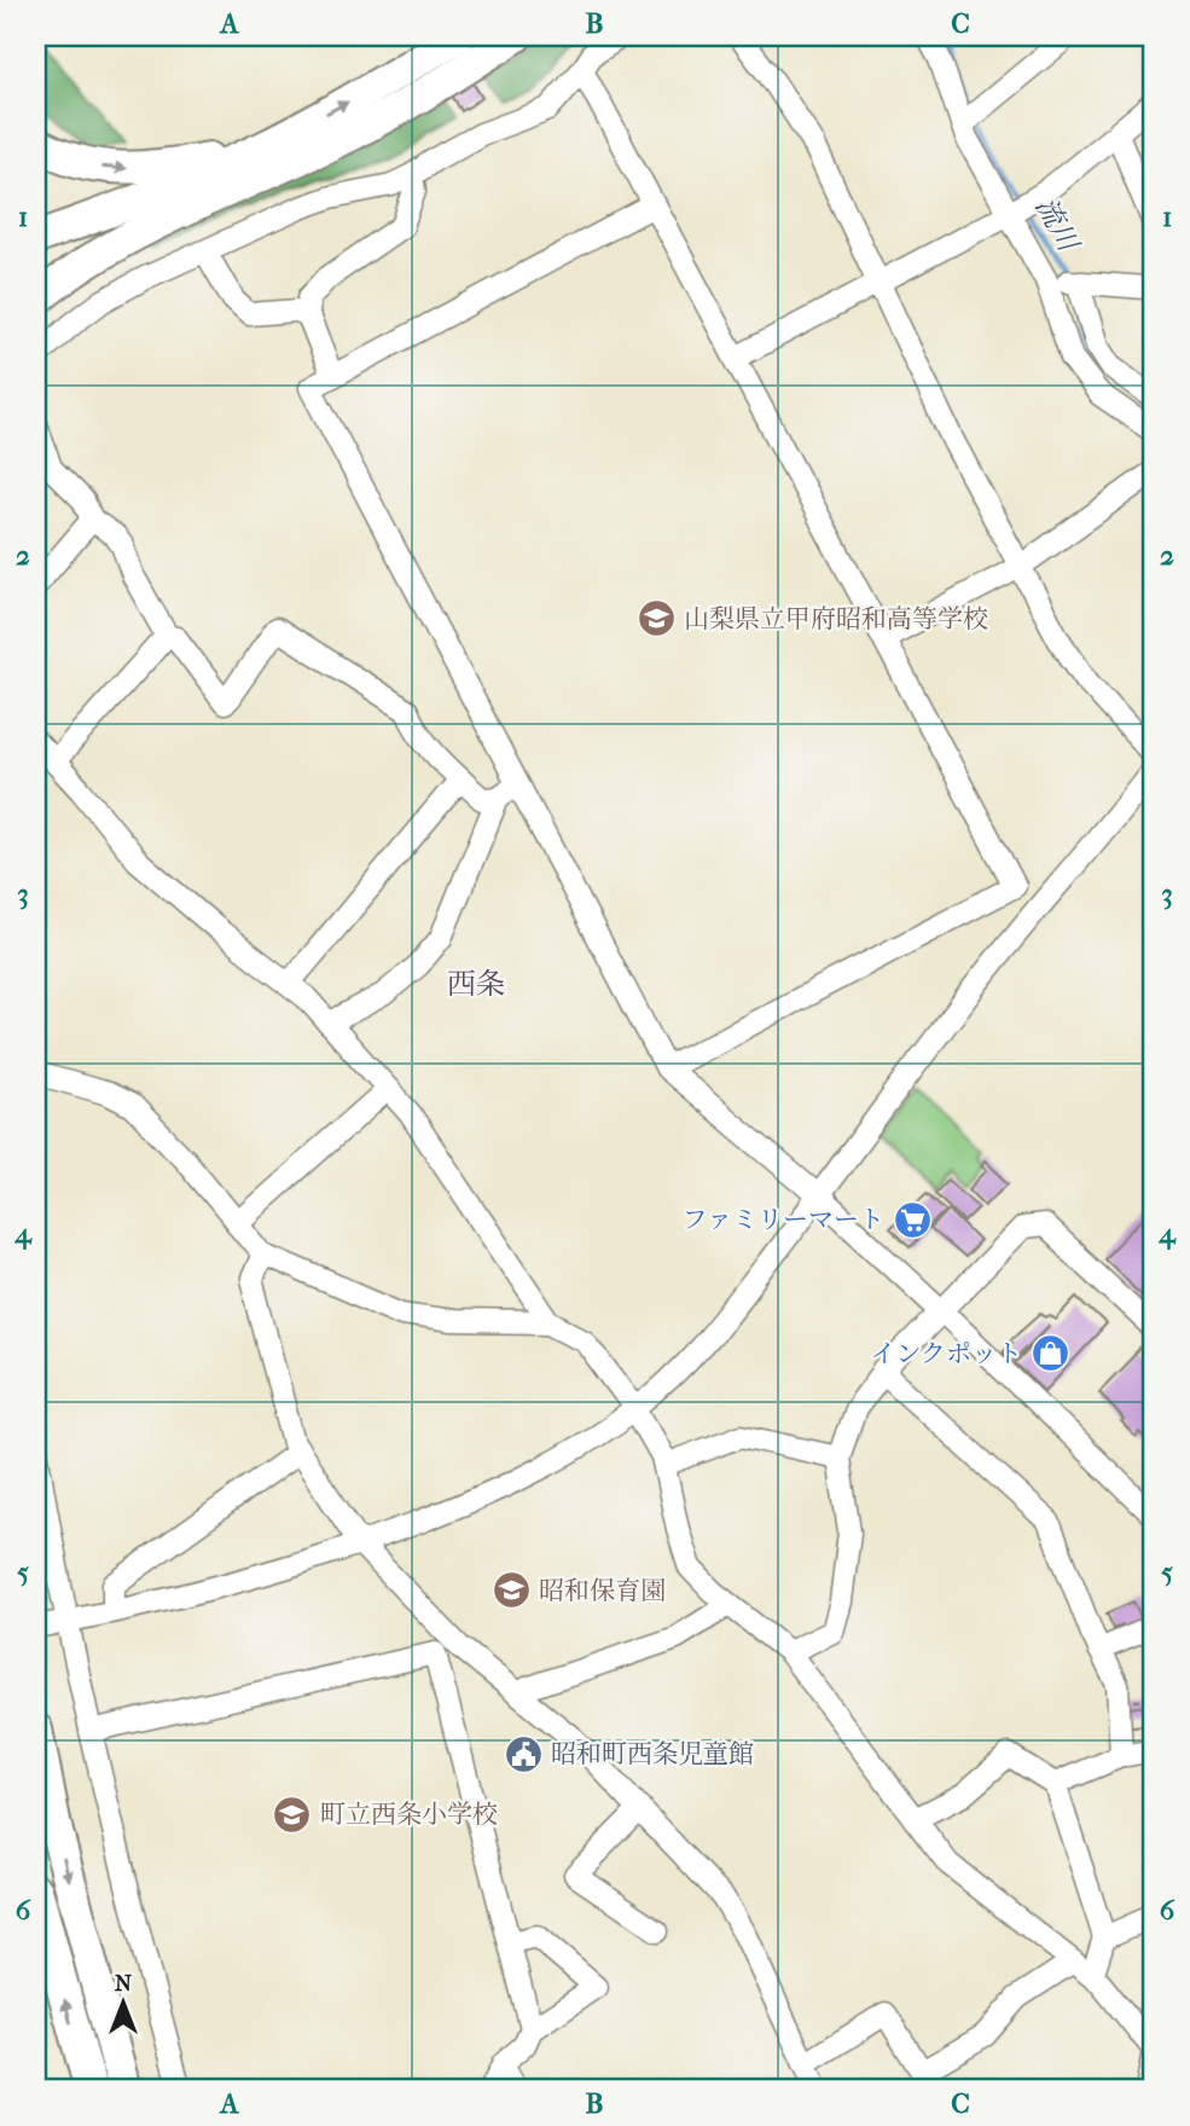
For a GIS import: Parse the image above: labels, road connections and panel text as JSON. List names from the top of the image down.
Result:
{
  "districts": ["西条"],
  "water": ["流川"],
  "places": {
    "school or university": ["山梨県立甲府昭和高等学校", "昭和保育園", "町立西条小学校"],
    "supermarket": ["ファミリーマート"],
    "shop": ["インクポット"],
    "public building": ["昭和町西条児童館"]
  },
  "north": "top",
  "grid": {
    "columns": ["A", "B", "C"],
    "rows": [
      "1",
      "2",
      "3",
      "4",
      "5",
      "6"
    ]
  }
}
